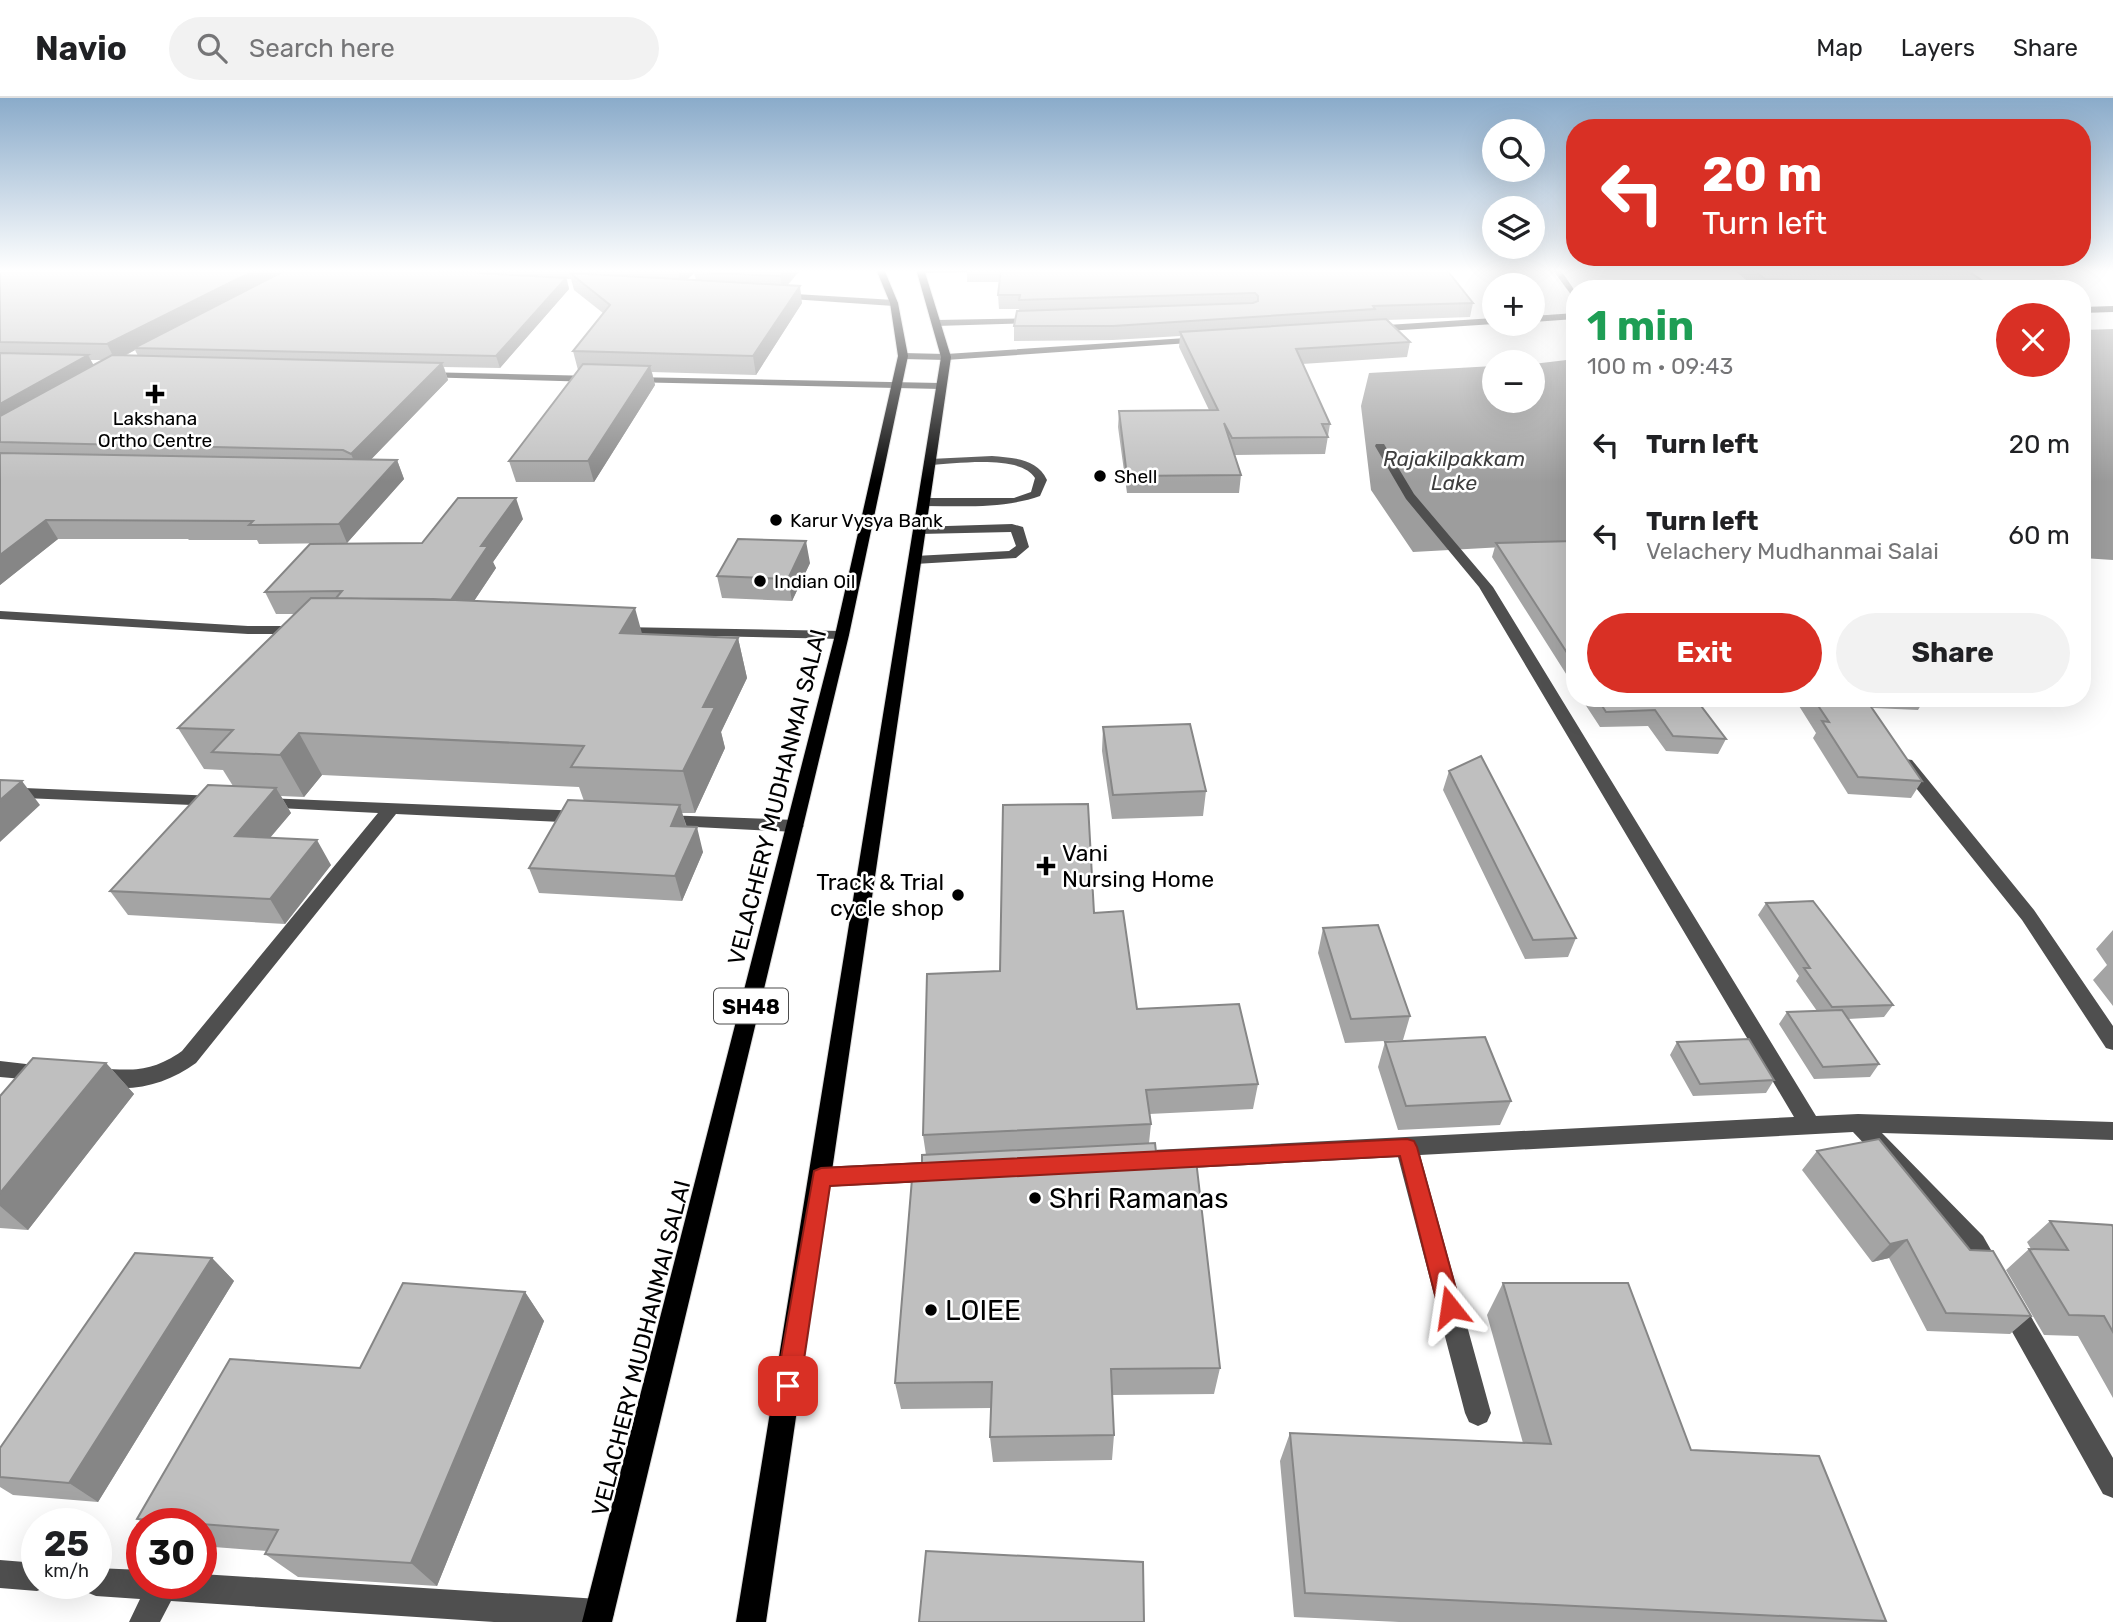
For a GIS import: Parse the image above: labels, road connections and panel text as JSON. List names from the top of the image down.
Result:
{
  "streets": {
    "main road": ["VELACHERY MUDHANMAI SALAI", "SH48"]
  },
  "water": ["Rajakilpakkam Lake"],
  "places": {
    "health": ["Lakshana Ortho Centre", "Vani Nursing Home"],
    "other": [
      "Shell",
      "Karur Vysya Bank",
      "Indian Oil",
      "Track & Trial cycle shop",
      "Shri Ramanas",
      "LOIEE"
    ]
  },
  "page": {
    "header": "Navio",
    "search": "Search here",
    "nav": ["Map", "Layers", "Share"],
    "map_buttons": ["+", "−"],
    "turn": ["20 m", "Turn left"],
    "heading": ["1 min", "100 m · 09:43"],
    "list": [
      {
        "name": "Turn left",
        "value": "20 m"
      },
      {
        "name": "Turn left",
        "note": "Velachery Mudhanmai Salai",
        "value": "60 m"
      }
    ],
    "buttons": ["Exit", "Share"],
    "speed": "25 km/h",
    "limit": "30"
  }
}
